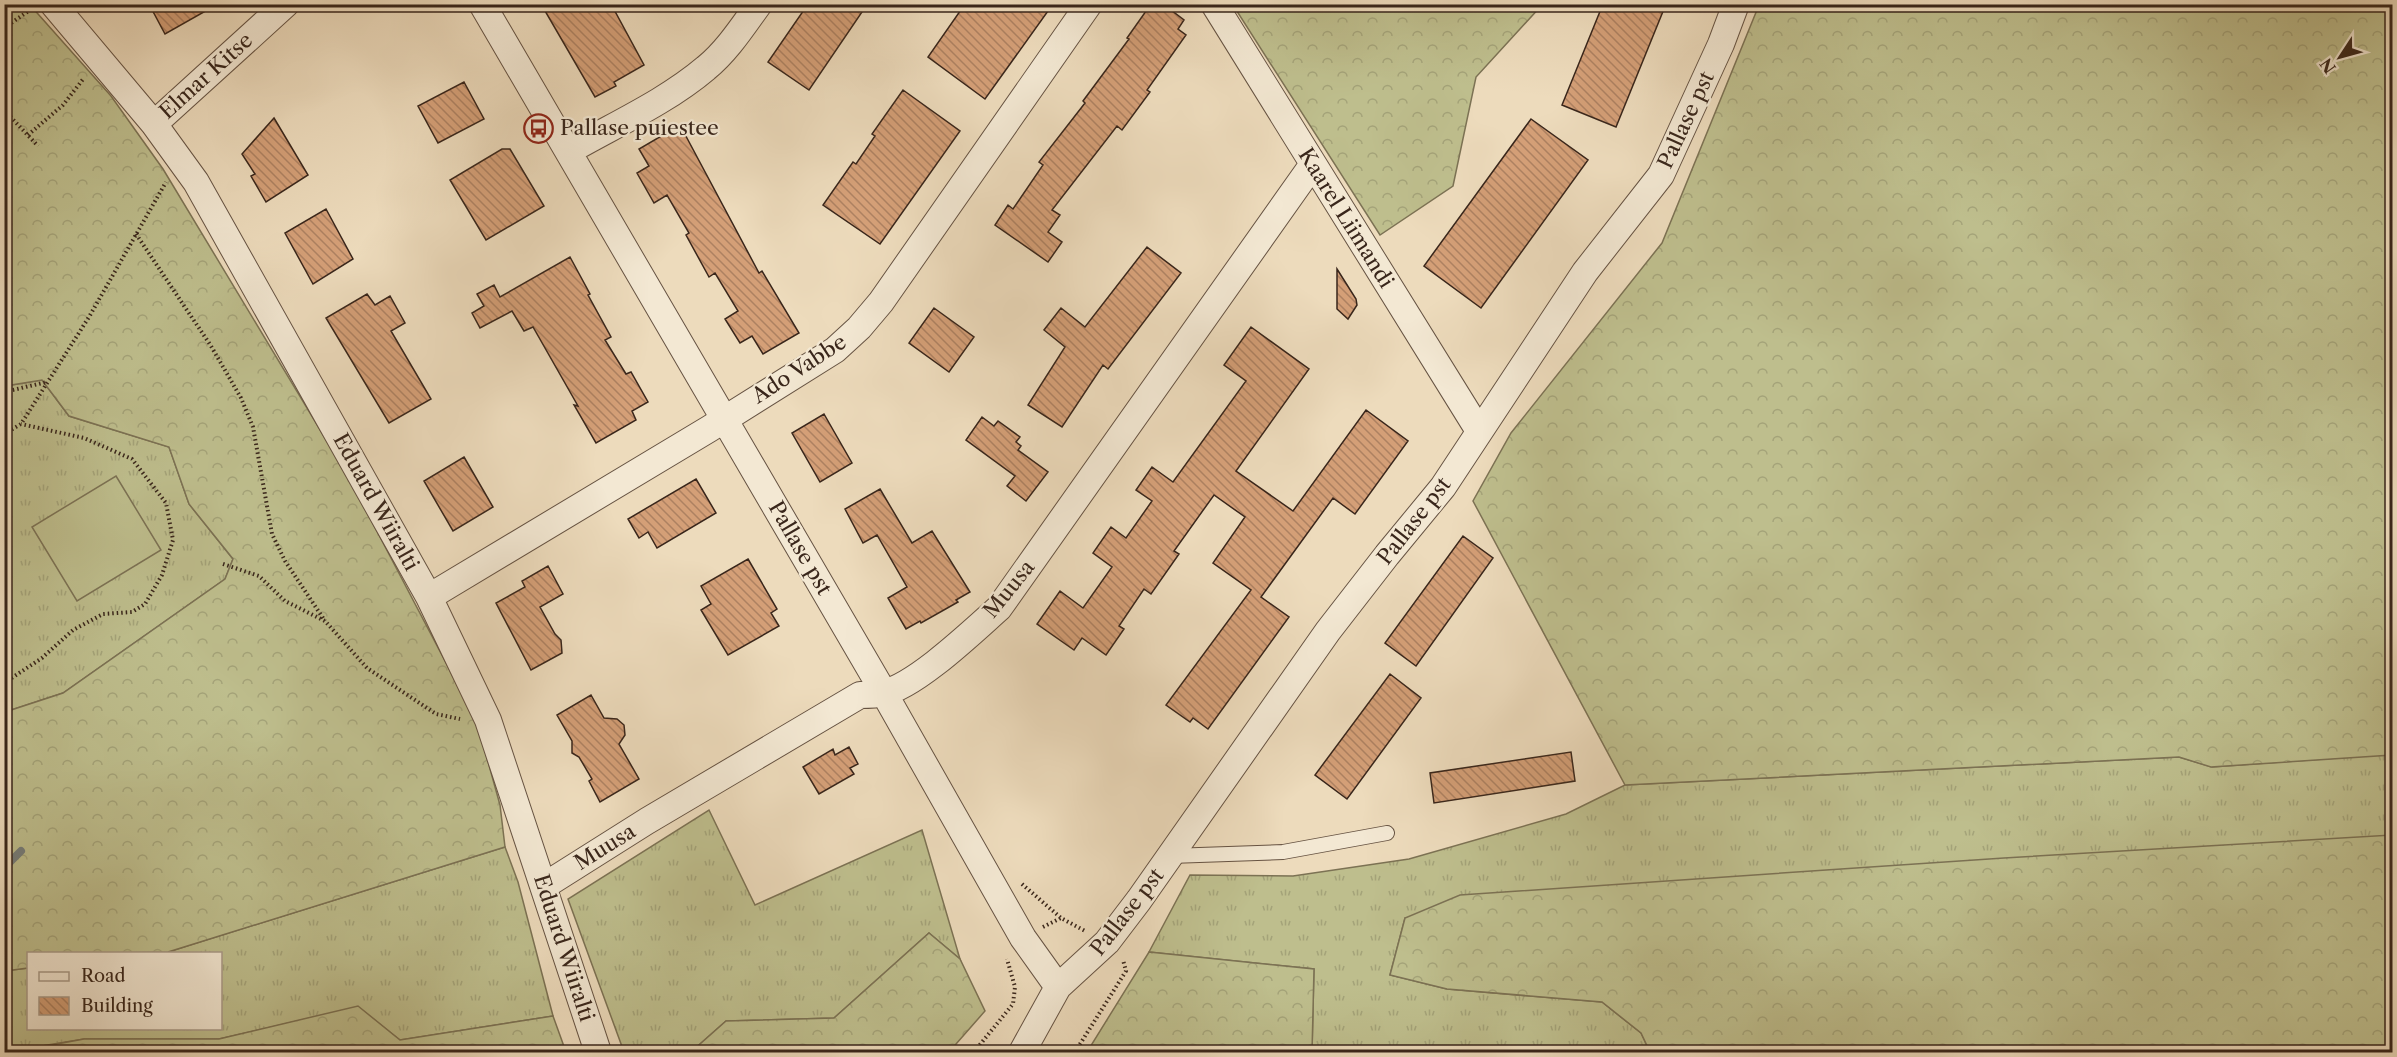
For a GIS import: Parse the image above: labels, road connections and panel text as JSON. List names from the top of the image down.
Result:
{
  "streets": {
    "street": [
      "Elmar Kitse",
      "Pallase pst",
      "Kaarel Liimandi",
      "Ado Vabbe",
      "Eduard Wiiralti",
      "Muusa"
    ]
  },
  "crossings": [
    ["Elmar Kitse", "Eduard Wiiralti"],
    ["Pallase pst", "Kaarel Liimandi"],
    ["Pallase pst", "Ado Vabbe"],
    ["Pallase pst", "Muusa"],
    ["Kaarel Liimandi", "Muusa"],
    ["Ado Vabbe", "Eduard Wiiralti"],
    ["Eduard Wiiralti", "Muusa"]
  ],
  "places": {
    "bus stop": ["Pallase puiestee"]
  },
  "legend": ["Road", "Building"],
  "north": "bottom left"
}
